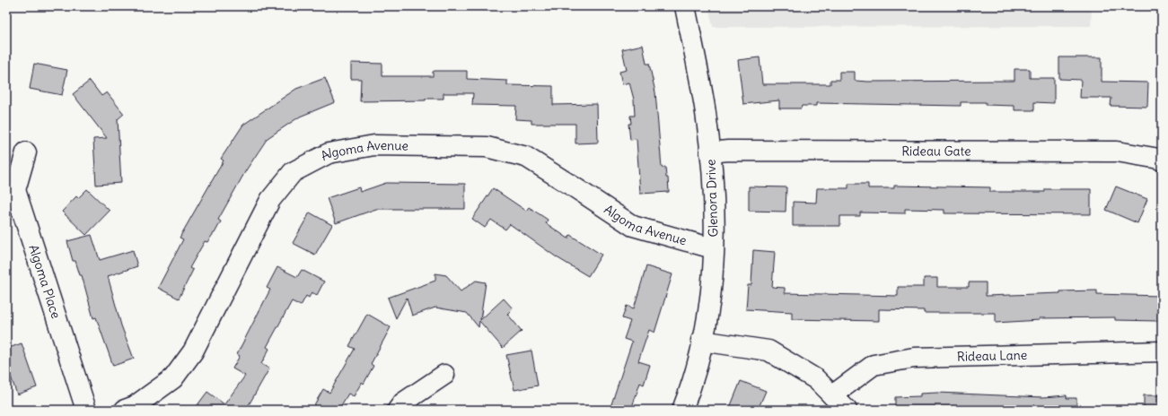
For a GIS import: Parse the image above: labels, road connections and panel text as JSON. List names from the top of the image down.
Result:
{
  "streets": {
    "street": [
      "Rideau Gate",
      "Algoma Avenue",
      "Glenora Drive",
      "Algoma Place",
      "Rideau Lane"
    ]
  },
  "crossings": [
    ["Rideau Gate", "Glenora Drive"],
    ["Algoma Avenue", "Glenora Drive"]
  ]
}
